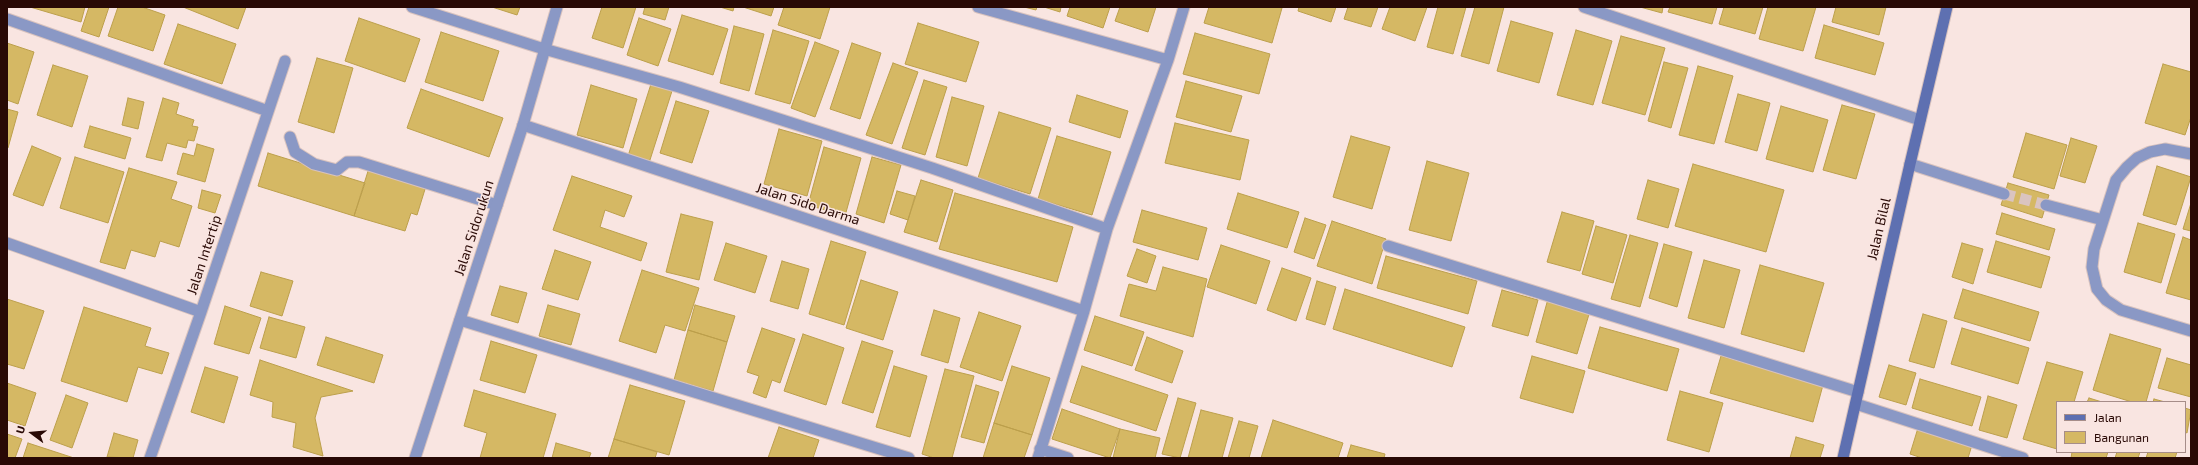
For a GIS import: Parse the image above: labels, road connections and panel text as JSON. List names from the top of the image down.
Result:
{
  "streets": {
    "main road": ["Jalan Bilal"],
    "street": ["Jalan Sido Darma", "Jalan Sidorukun", "Jalan Intertip"]
  },
  "crossings": [
    ["Jalan Sido Darma", "Jalan Sidorukun"]
  ],
  "legend": ["Jalan", "Bangunan"],
  "north": "left"
}
